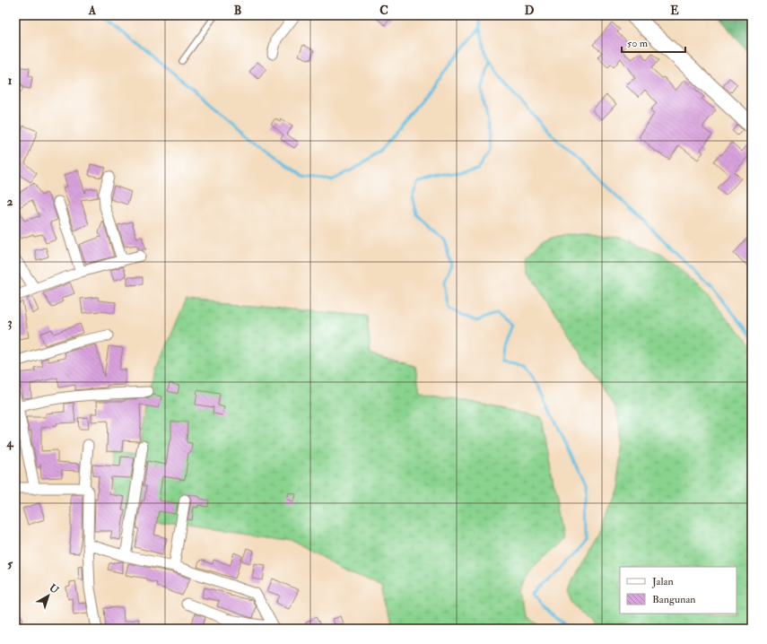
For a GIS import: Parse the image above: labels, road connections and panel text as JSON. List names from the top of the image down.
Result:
{
  "legend": ["Jalan", "Bangunan"],
  "scale_bar": "50 m",
  "north": "top right",
  "grid": {
    "columns": [
      "A",
      "B",
      "C",
      "D",
      "E"
    ],
    "rows": [
      "1",
      "2",
      "3",
      "4",
      "5"
    ]
  }
}
